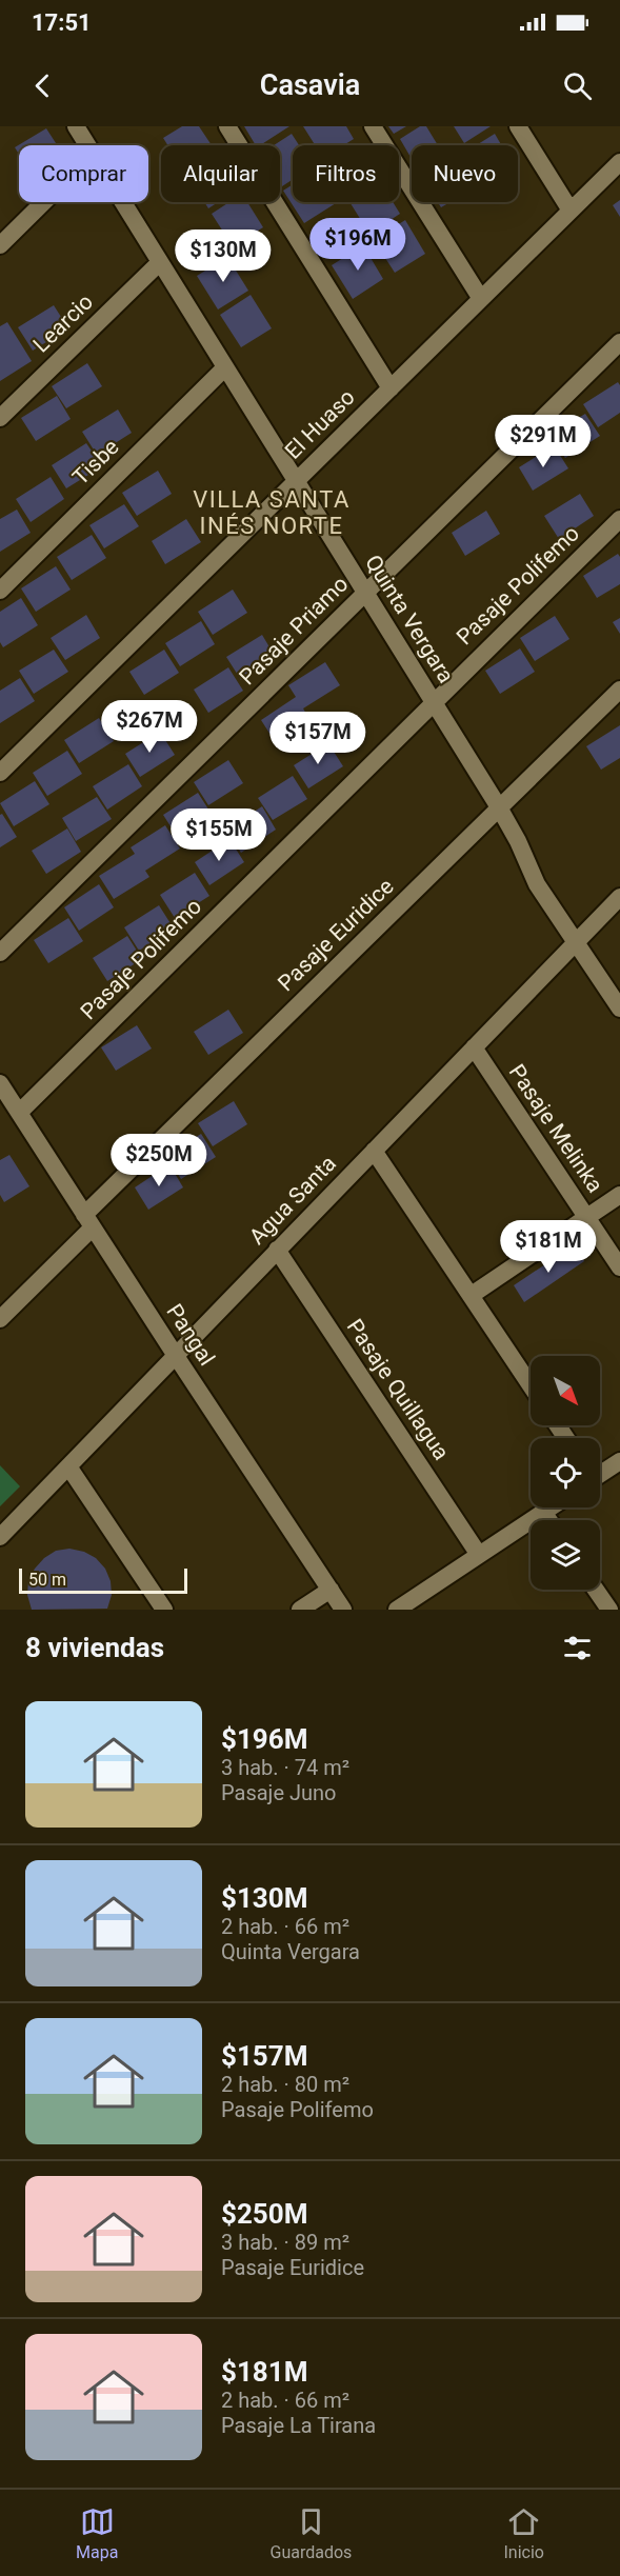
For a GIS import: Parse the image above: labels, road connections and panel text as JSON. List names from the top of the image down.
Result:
{
  "streets": {
    "street": [
      "Learcio",
      "El Huaso",
      "Tisbe",
      "Pasaje Polifemo",
      "Quinta Vergara",
      "Pasaje Priamo",
      "Pasaje Euridice",
      "Pasaje Melinka",
      "Agua Santa",
      "Pangal",
      "Pasaje Quillagua"
    ]
  },
  "crossings": [
    ["Learcio", "Quinta Vergara"],
    ["El Huaso", "Quinta Vergara"],
    ["Tisbe", "Quinta Vergara"],
    ["Pasaje Polifemo", "Quinta Vergara"],
    ["Pasaje Polifemo", "Pangal"],
    ["Quinta Vergara", "Pasaje Priamo"],
    ["Quinta Vergara", "Pasaje Euridice"],
    ["Quinta Vergara", "Agua Santa"],
    ["Pasaje Euridice", "Pangal"],
    ["Pasaje Melinka", "Agua Santa"],
    ["Agua Santa", "Pangal"],
    ["Agua Santa", "Pasaje Quillagua"]
  ],
  "districts": ["VILLA SANTA INÉS NORTE"],
  "scale_bar": "50 m",
  "north": "bottom right",
  "page": {
    "status": "17:51",
    "header": "Casavia",
    "chip": [
      "Comprar",
      "Alquilar",
      "Filtros",
      "Nuevo"
    ],
    "price": [
      "$196M",
      "$130M",
      "$291M",
      "$267M",
      "$157M",
      "$155M",
      "$250M",
      "$181M"
    ],
    "scale": "50 m",
    "heading": "8 viviendas",
    "list": [
      {
        "name": "$196M",
        "note": "3 hab. · 74 m² · Pasaje Juno"
      },
      {
        "name": "$130M",
        "note": "2 hab. · 66 m² · Quinta Vergara"
      },
      {
        "name": "$157M",
        "note": "2 hab. · 80 m² · Pasaje Polifemo"
      },
      {
        "name": "$250M",
        "note": "3 hab. · 89 m² · Pasaje Euridice"
      },
      {
        "name": "$181M",
        "note": "2 hab. · 66 m² · Pasaje La Tirana"
      }
    ],
    "tabs": ["Mapa", "Guardados", "Inicio"]
  }
}
